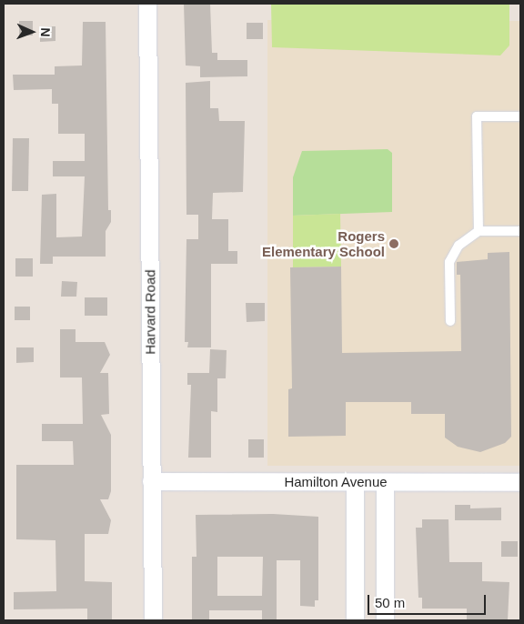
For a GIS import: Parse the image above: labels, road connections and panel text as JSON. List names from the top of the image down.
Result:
{
  "streets": {
    "street": ["Harvard Road", "Hamilton Avenue"]
  },
  "crossings": [
    ["Harvard Road", "Hamilton Avenue"]
  ],
  "places": ["Rogers Elementary School"],
  "scale_bar": "50 m",
  "north": "right"
}
